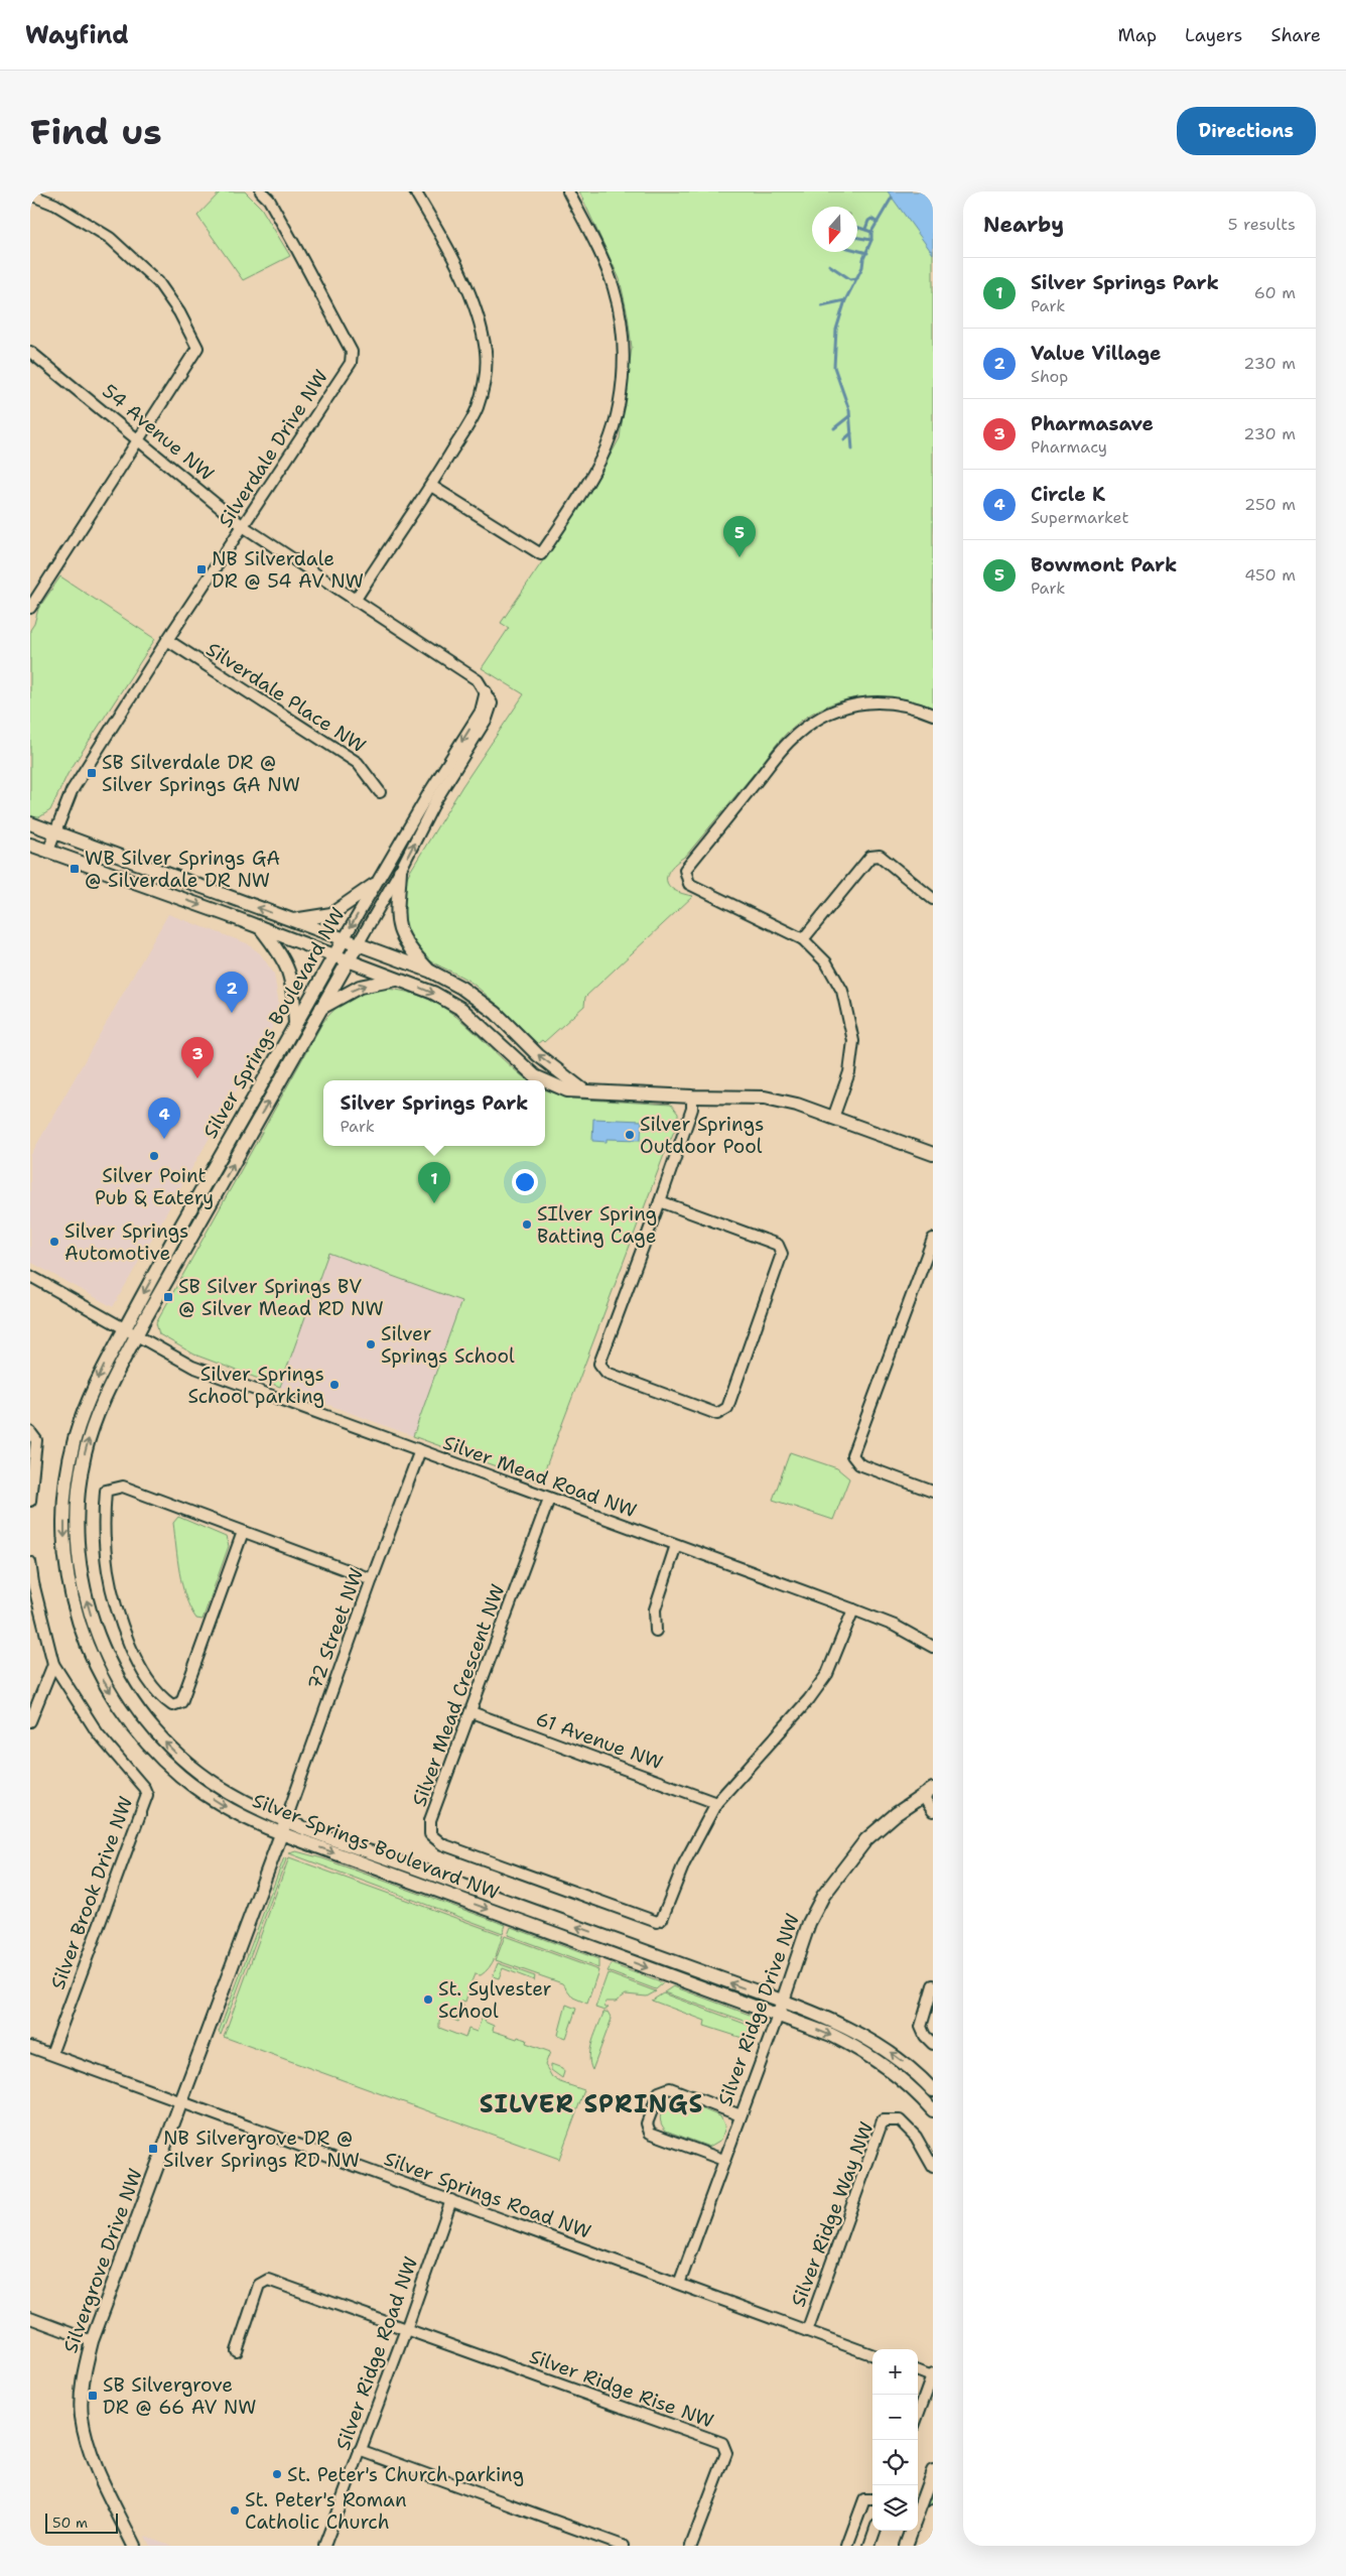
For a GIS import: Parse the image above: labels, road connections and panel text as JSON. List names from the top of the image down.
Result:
{
  "streets": {
    "street": [
      "54 Avenue NW",
      "Silverdale Drive NW",
      "Silverdale Place NW",
      "Silver Springs Boulevard NW",
      "Silver Mead Road NW",
      "72 Street NW",
      "Silver Mead Crescent NW",
      "61 Avenue NW",
      "Silver Brook Drive NW",
      "Silver Ridge Drive NW",
      "Silver Springs Road NW",
      "Silver Ridge Way NW",
      "Silvergrove Drive NW",
      "Silver Ridge Road NW",
      "Silver Ridge Rise NW"
    ]
  },
  "crossings": [
    ["54 Avenue NW", "Silverdale Drive NW"],
    ["54 Avenue NW", "Silver Springs Boulevard NW"],
    ["Silverdale Drive NW", "Silverdale Place NW"],
    ["Silver Springs Boulevard NW", "Silver Mead Road NW"],
    ["Silver Springs Boulevard NW", "72 Street NW"],
    ["Silver Springs Boulevard NW", "Silver Ridge Drive NW"],
    ["Silver Springs Boulevard NW", "Silvergrove Drive NW"],
    ["Silver Mead Road NW", "72 Street NW"],
    ["Silver Mead Road NW", "Silver Mead Crescent NW"],
    ["72 Street NW", "Silvergrove Drive NW"],
    ["Silver Mead Crescent NW", "61 Avenue NW"],
    ["Silver Brook Drive NW", "Silver Springs Road NW"],
    ["Silver Ridge Drive NW", "Silver Springs Road NW"],
    ["Silver Springs Road NW", "Silver Ridge Way NW"],
    ["Silver Springs Road NW", "Silvergrove Drive NW"],
    ["Silver Springs Road NW", "Silver Ridge Road NW"],
    ["Silver Ridge Road NW", "Silver Ridge Rise NW"]
  ],
  "districts": ["SILVER SPRINGS"],
  "places": {
    "transit": [
      "NB Silverdale DR @ 54 AV NW",
      "SB Silverdale DR @ Silver Springs GA NW",
      "WB Silver Springs GA @ Silverdale DR NW",
      "SB Silver Springs BV @ Silver Mead RD NW",
      "NB Silvergrove DR @ Silver Springs RD NW",
      "SB Silvergrove DR @ 66 AV NW"
    ],
    "other": [
      "Silver Springs Outdoor Pool",
      "Silver Point Pub & Eatery",
      "SIlver Spring Batting Cage",
      "Silver Springs Automotive",
      "Silver Springs School",
      "Silver Springs School parking",
      "St. Sylvester School",
      "St. Peter's Church parking",
      "St. Peter's Roman Catholic Church"
    ]
  },
  "scale_bar": "50 m",
  "north": "bottom",
  "page": {
    "header": "Wayfind",
    "nav": ["Map", "Layers", "Share"],
    "buttons": "Directions",
    "title": "Find us",
    "heading": ["Nearby", "5 results"],
    "list": [
      {
        "mark": "1",
        "name": "Silver Springs Park",
        "note": "Park",
        "value": "60 m"
      },
      {
        "mark": "2",
        "name": "Value Village",
        "note": "Shop",
        "value": "230 m"
      },
      {
        "mark": "3",
        "name": "Pharmasave",
        "note": "Pharmacy",
        "value": "230 m"
      },
      {
        "mark": "4",
        "name": "Circle K",
        "note": "Supermarket",
        "value": "250 m"
      },
      {
        "mark": "5",
        "name": "Bowmont Park",
        "note": "Park",
        "value": "450 m"
      }
    ],
    "pins": [
      "5",
      "2",
      "3",
      "4",
      "1"
    ],
    "popup": ["Silver Springs Park", "Park"],
    "map_buttons": ["+", "−"],
    "scale": "50 m"
  }
}
